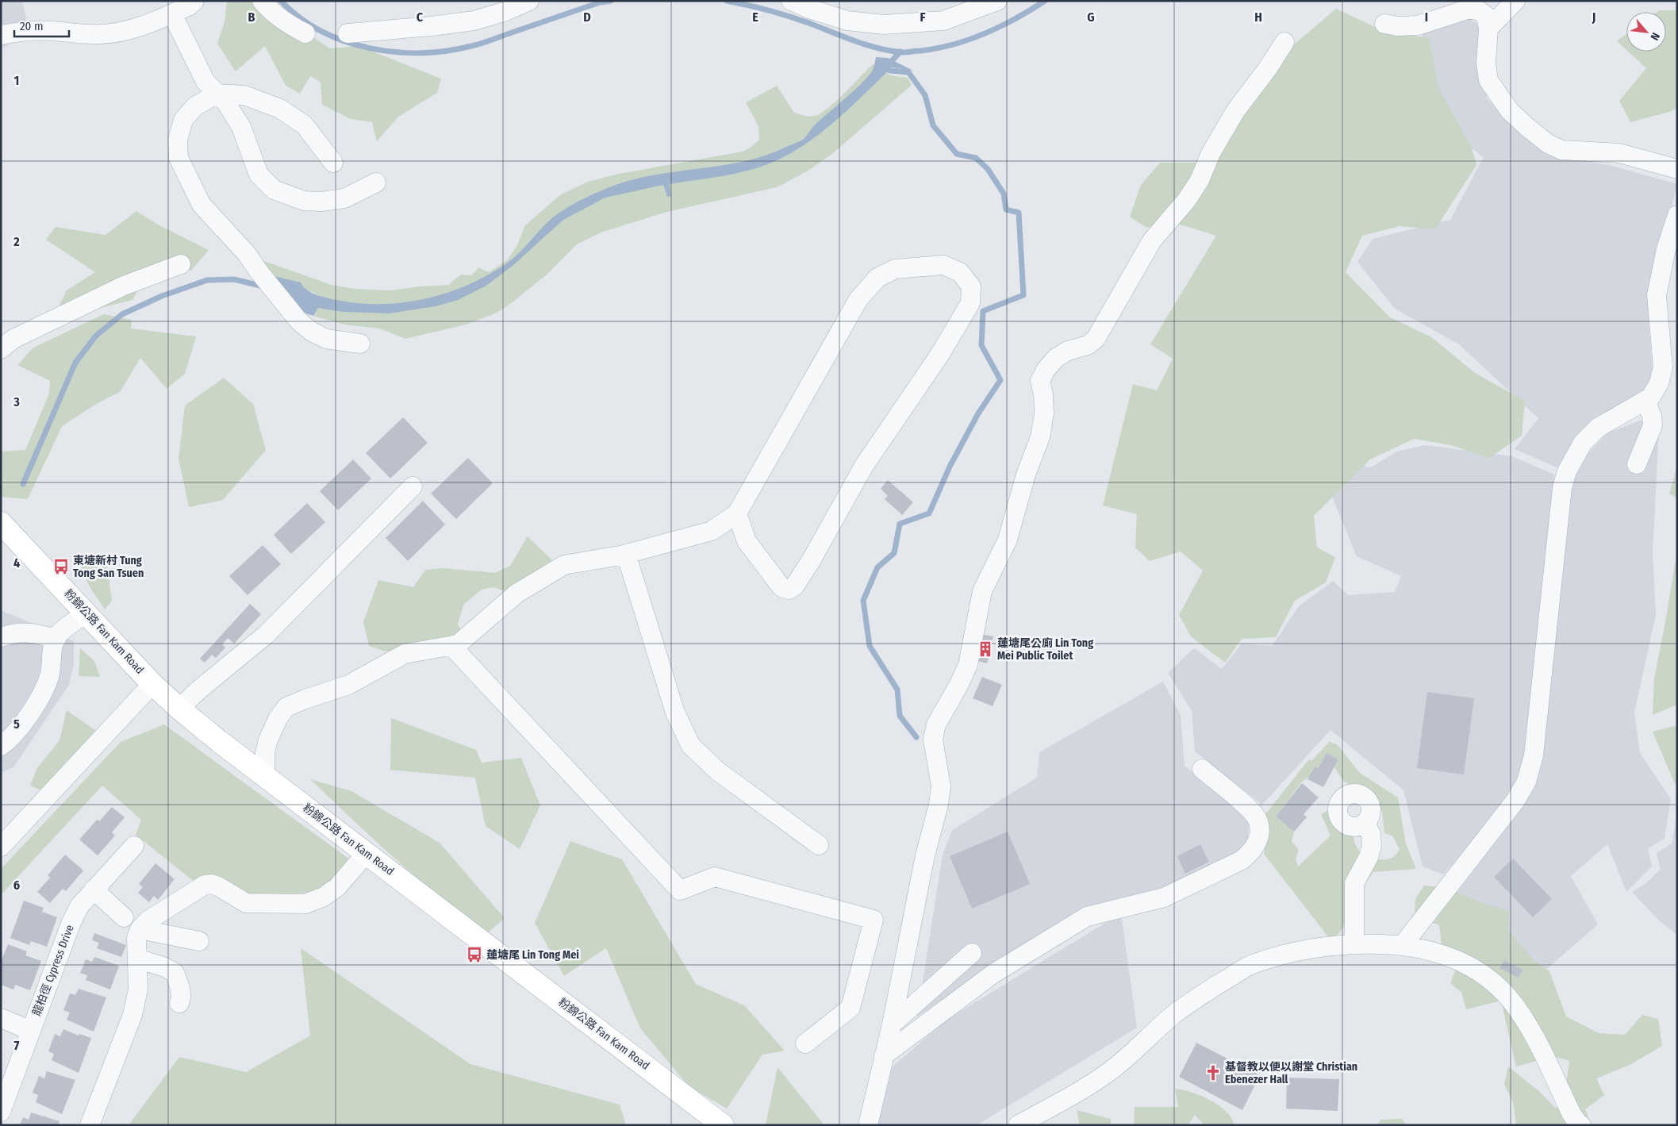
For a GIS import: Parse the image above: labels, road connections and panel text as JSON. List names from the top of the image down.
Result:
{
  "streets": {
    "main road": ["粉錦公路 Fan Kam Road"],
    "street": ["龍柏徑 Cypress Drive"]
  },
  "places": {
    "bus stop": ["東塘新村 Tung Tong San Tsuen", "蓮塘尾 Lin Tong Mei"],
    "building": ["蓮塘尾公廁 Lin Tong Mei Public Toilet"],
    "church": ["基督教以便以謝堂 Christian Ebenezer Hall"]
  },
  "scale_bar": "20 m",
  "north": "bottom right",
  "grid": {
    "columns": [
      "B",
      "C",
      "D",
      "E",
      "F",
      "G",
      "H",
      "I",
      "J"
    ],
    "rows": [
      "1",
      "2",
      "3",
      "4",
      "5",
      "6",
      "7"
    ]
  }
}
